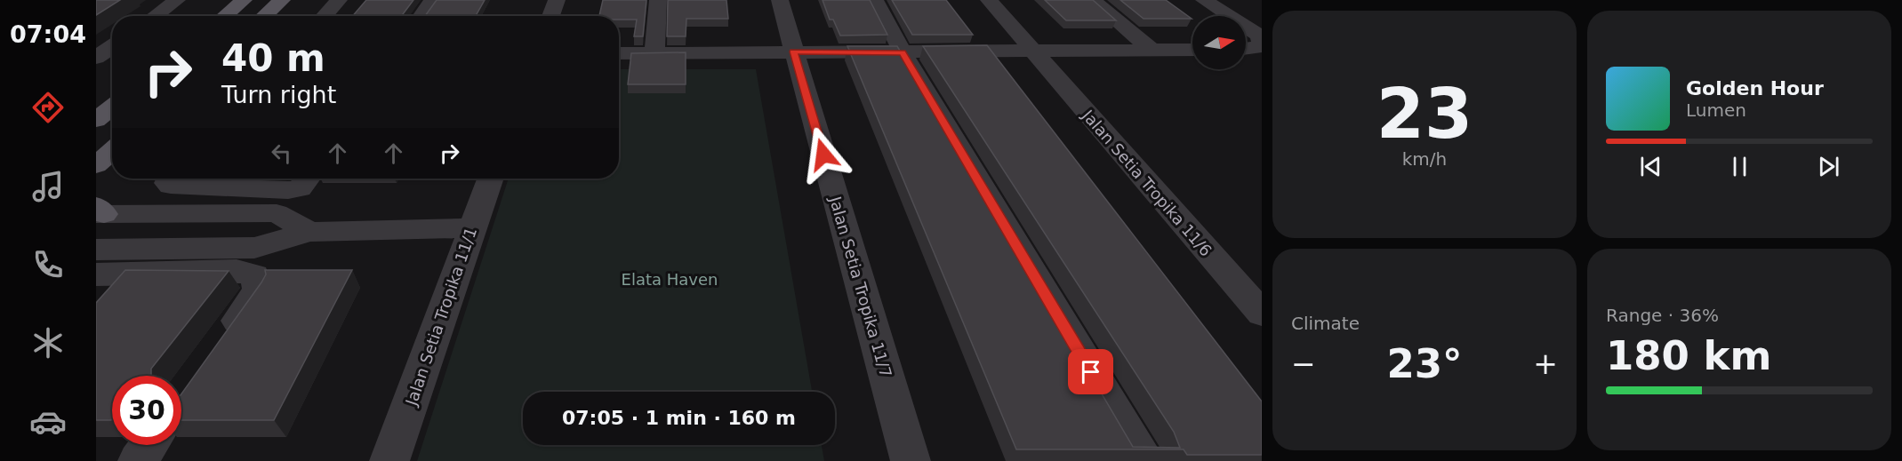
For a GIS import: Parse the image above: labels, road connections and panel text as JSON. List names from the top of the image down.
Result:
{
  "streets": {
    "street": ["Jalan Setia Tropika 11/6", "Jalan Setia Tropika 11/7", "Jalan Setia Tropika 11/1"]
  },
  "parks": ["Elata Haven"],
  "north": "right",
  "page": {
    "tabs": "07:04",
    "tile": [
      ["23", "km/h"],
      "Climate",
      ["Range · 36%", "180 km"]
    ],
    "turn": ["40 m", "Turn right"],
    "song": ["Golden Hour", "Lumen"],
    "heat": ["−", "23°", "+"],
    "limit": "30",
    "trip": "07:05 · 1 min · 160 m"
  }
}
